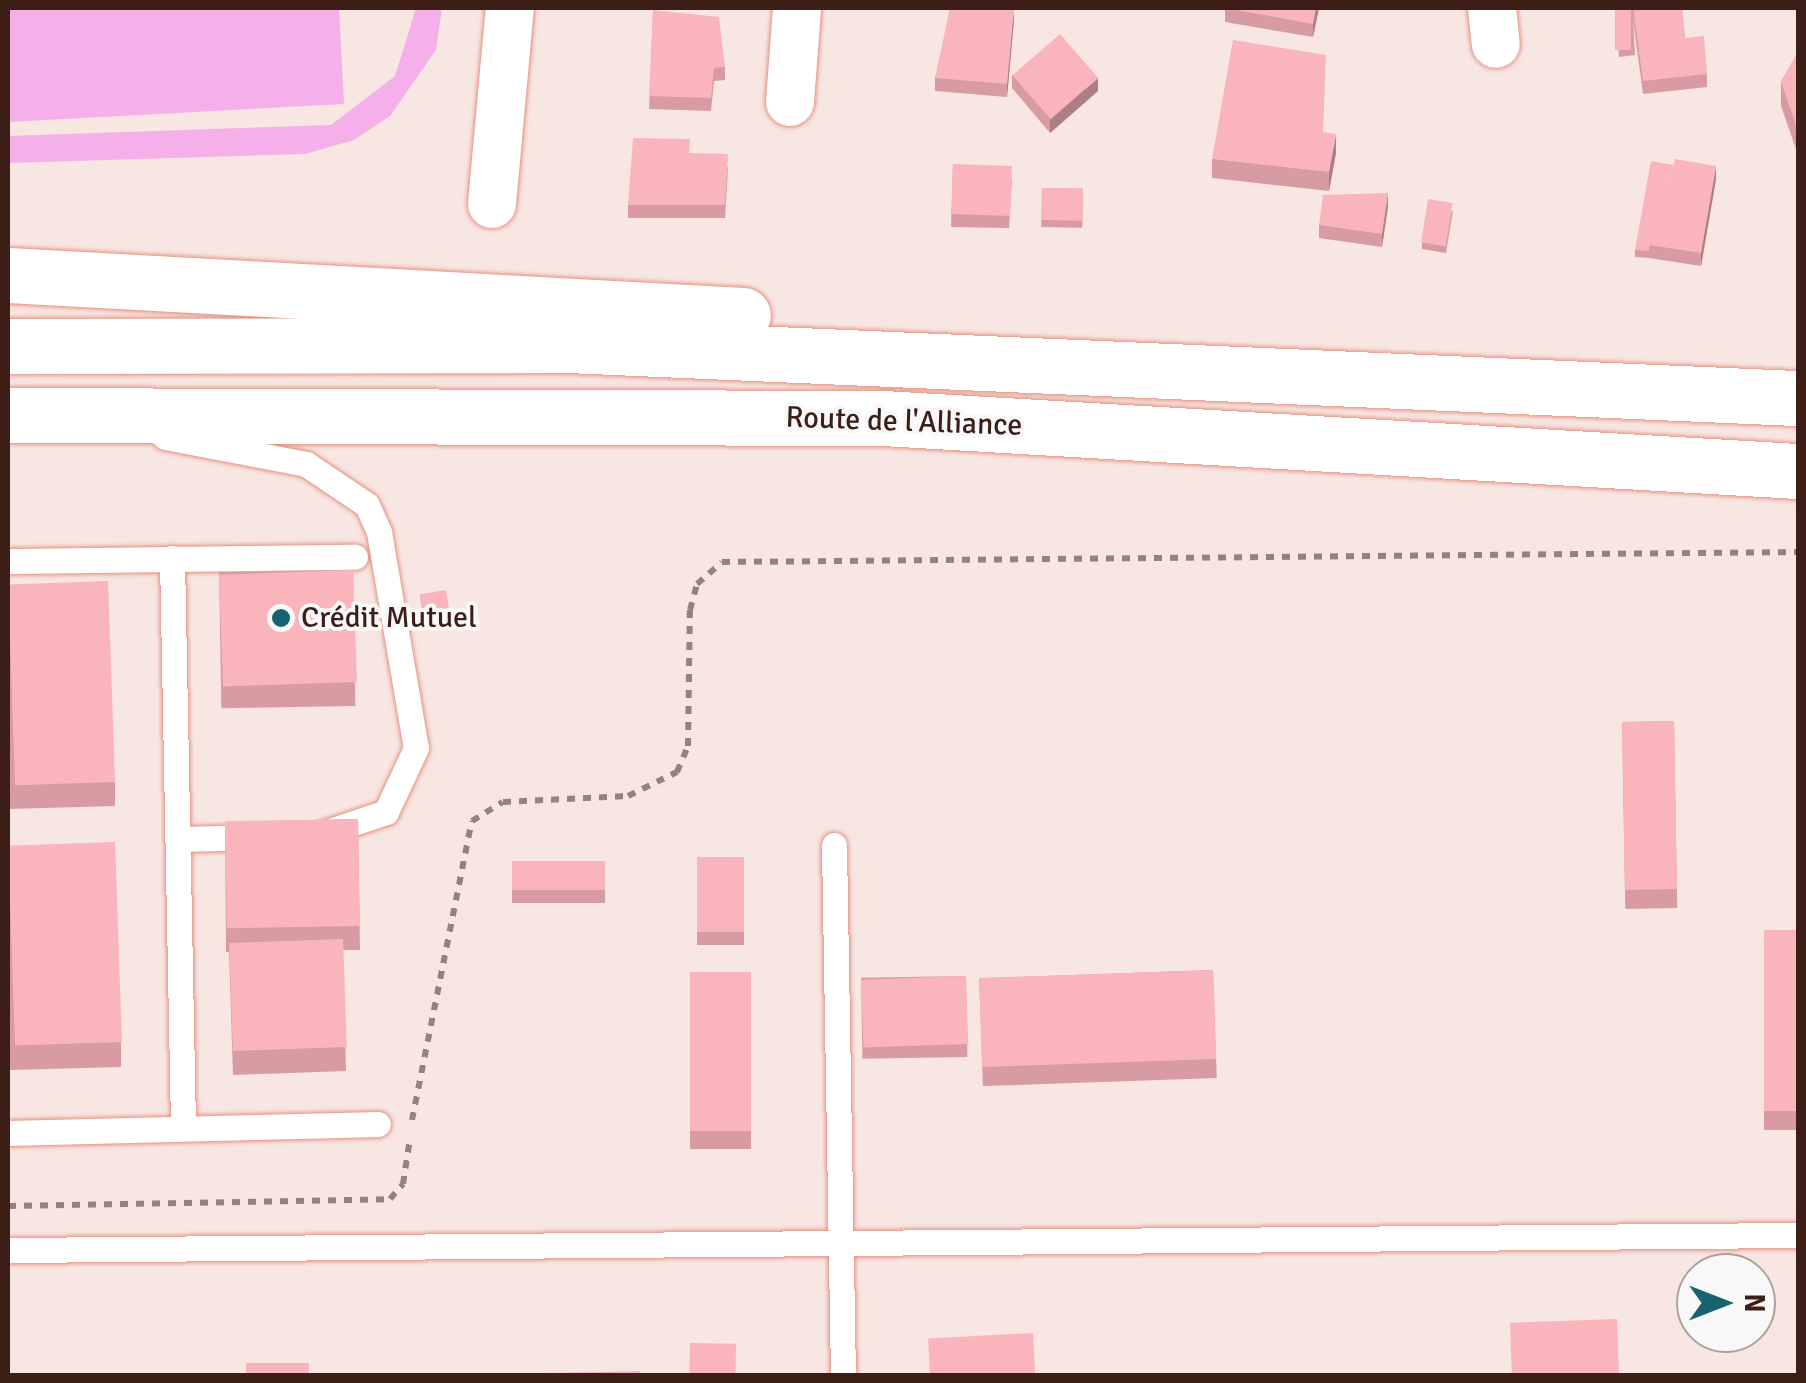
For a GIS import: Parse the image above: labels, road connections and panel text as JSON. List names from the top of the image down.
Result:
{
  "streets": {
    "highway": ["Route de l'Alliance"]
  },
  "places": ["Crédit Mutuel"],
  "north": "right"
}
